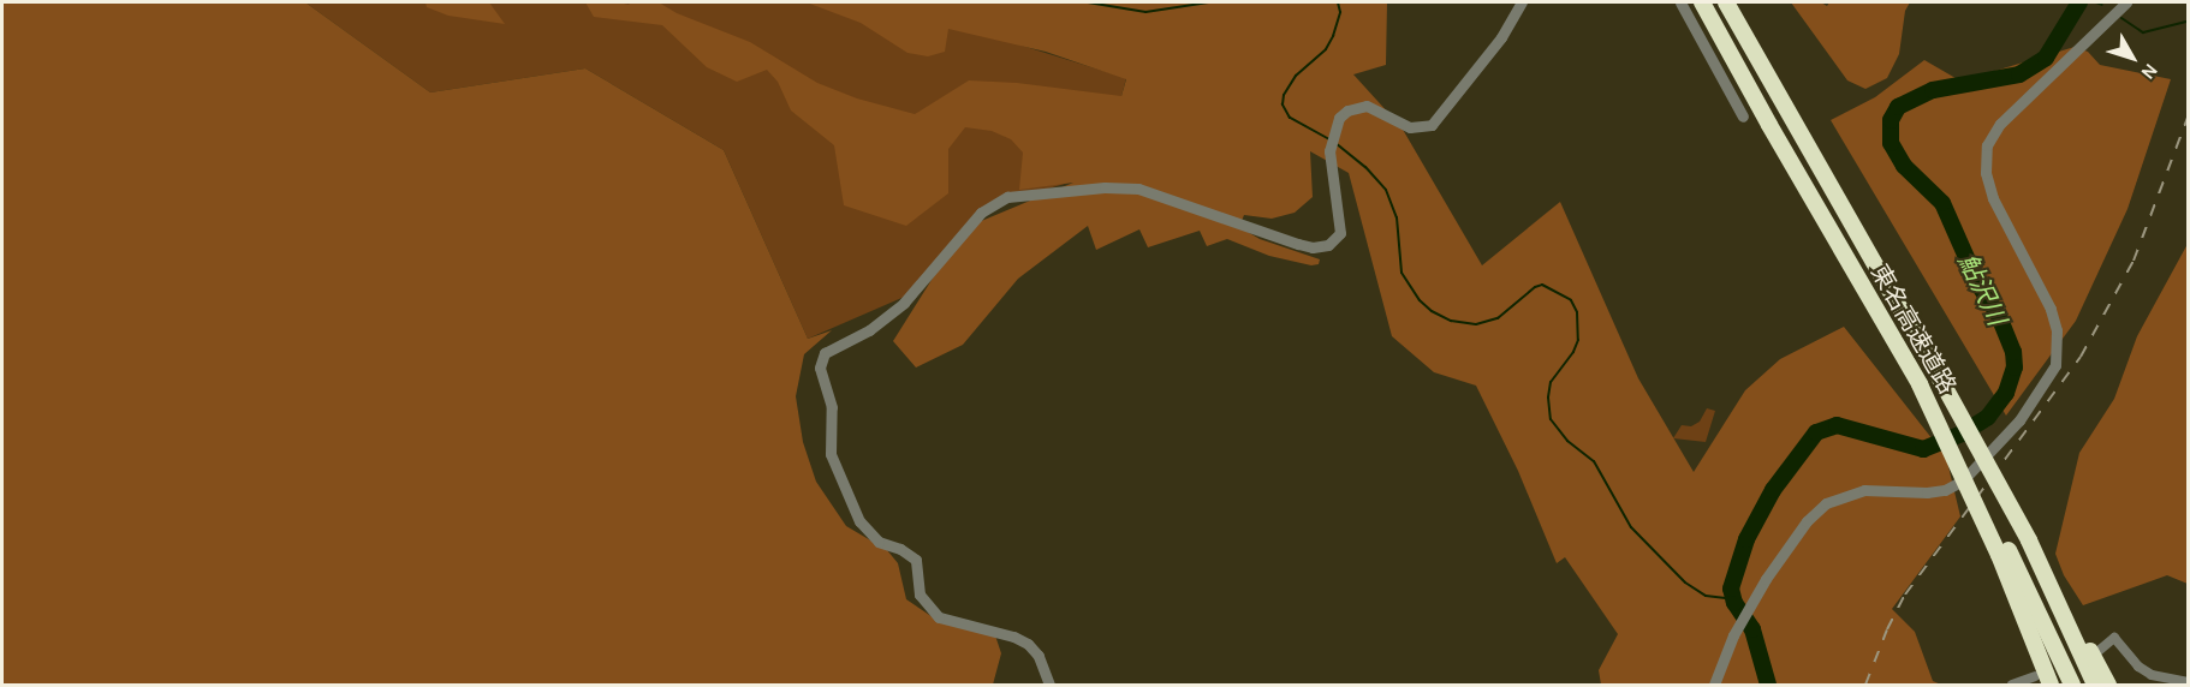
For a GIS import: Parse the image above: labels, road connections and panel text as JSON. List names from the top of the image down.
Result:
{
  "streets": {
    "highway": ["東名高速道路"]
  },
  "water": ["鮎沢川"],
  "north": "bottom right"
}
